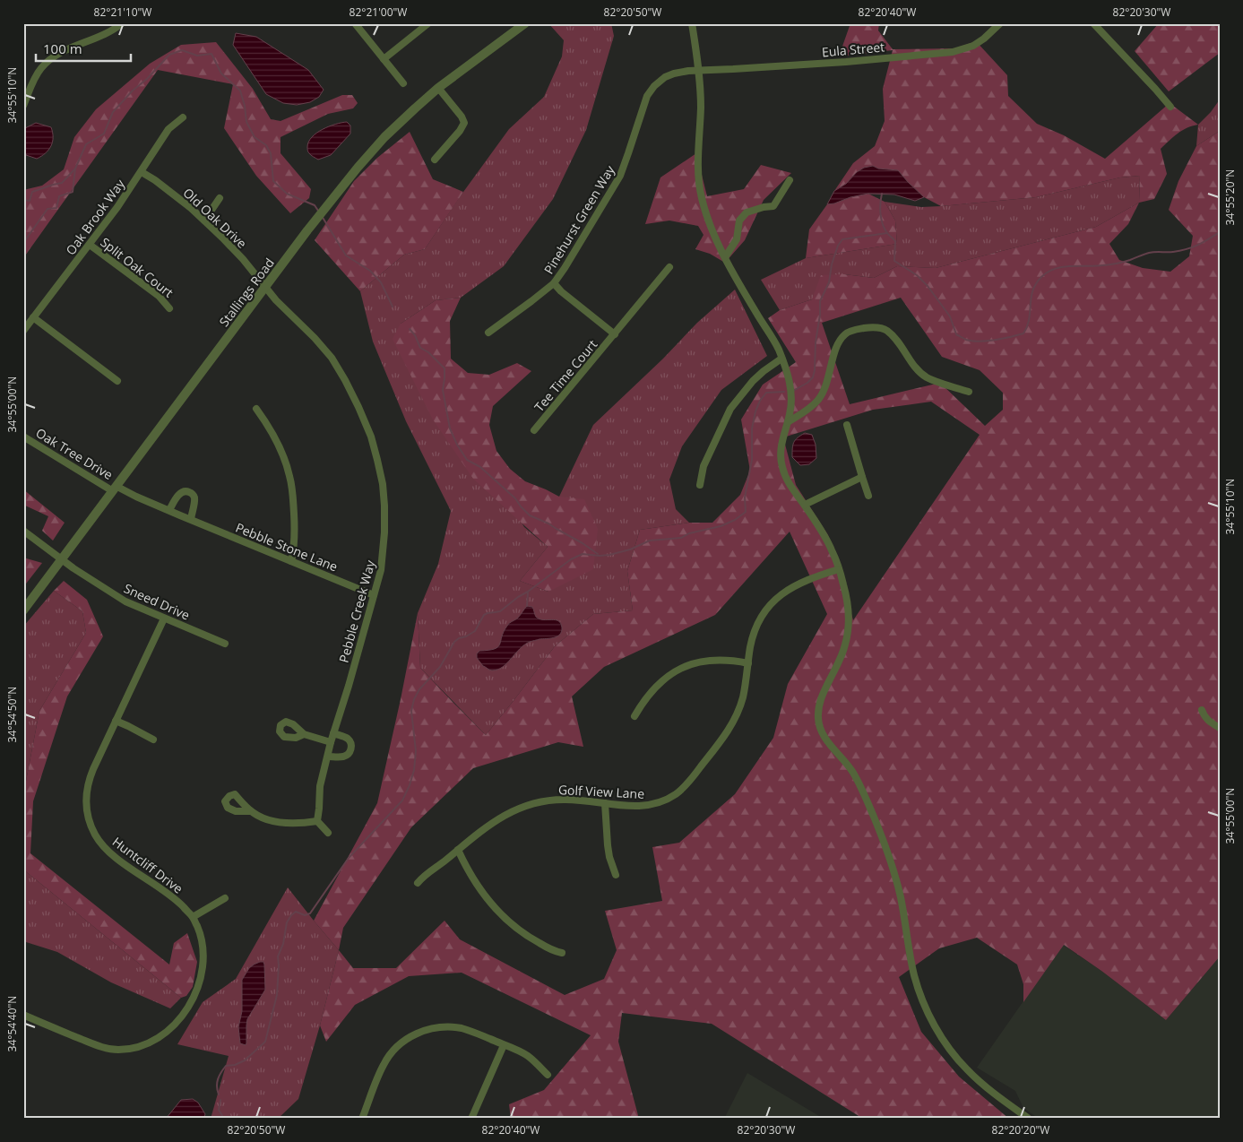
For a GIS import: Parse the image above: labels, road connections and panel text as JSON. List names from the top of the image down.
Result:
{
  "streets": {
    "street": [
      "Eula Street",
      "Oak Brook Way",
      "Old Oak Drive",
      "Pinehurst Green Way",
      "Split Oak Court",
      "Stallings Road",
      "Tee Time Court",
      "Oak Tree Drive",
      "Pebble Stone Lane",
      "Sneed Drive",
      "Pebble Creek Way",
      "Golf View Lane",
      "Huntcliff Drive"
    ]
  },
  "crossings": [
    ["Eula Street", "Pinehurst Green Way"],
    ["Oak Brook Way", "Old Oak Drive"],
    ["Oak Brook Way", "Split Oak Court"],
    ["Old Oak Drive", "Stallings Road"],
    ["Old Oak Drive", "Pebble Creek Way"],
    ["Stallings Road", "Oak Tree Drive"],
    ["Stallings Road", "Pebble Stone Lane"],
    ["Stallings Road", "Sneed Drive"],
    ["Stallings Road", "Pebble Creek Way"],
    ["Oak Tree Drive", "Pebble Stone Lane"],
    ["Pebble Stone Lane", "Pebble Creek Way"],
    ["Sneed Drive", "Huntcliff Drive"]
  ],
  "scale_bar": "100 m",
  "coordinates": [
    "82°21'10\"W",
    "82°21'00\"W",
    "82°20'50\"W",
    "82°20'40\"W",
    "82°20'30\"W",
    "34°55'10\"N",
    "34°55'20\"N",
    "34°55'00\"N",
    "34°54'50\"N",
    "34°54'40\"N",
    "82°20'20\"W"
  ]
}
